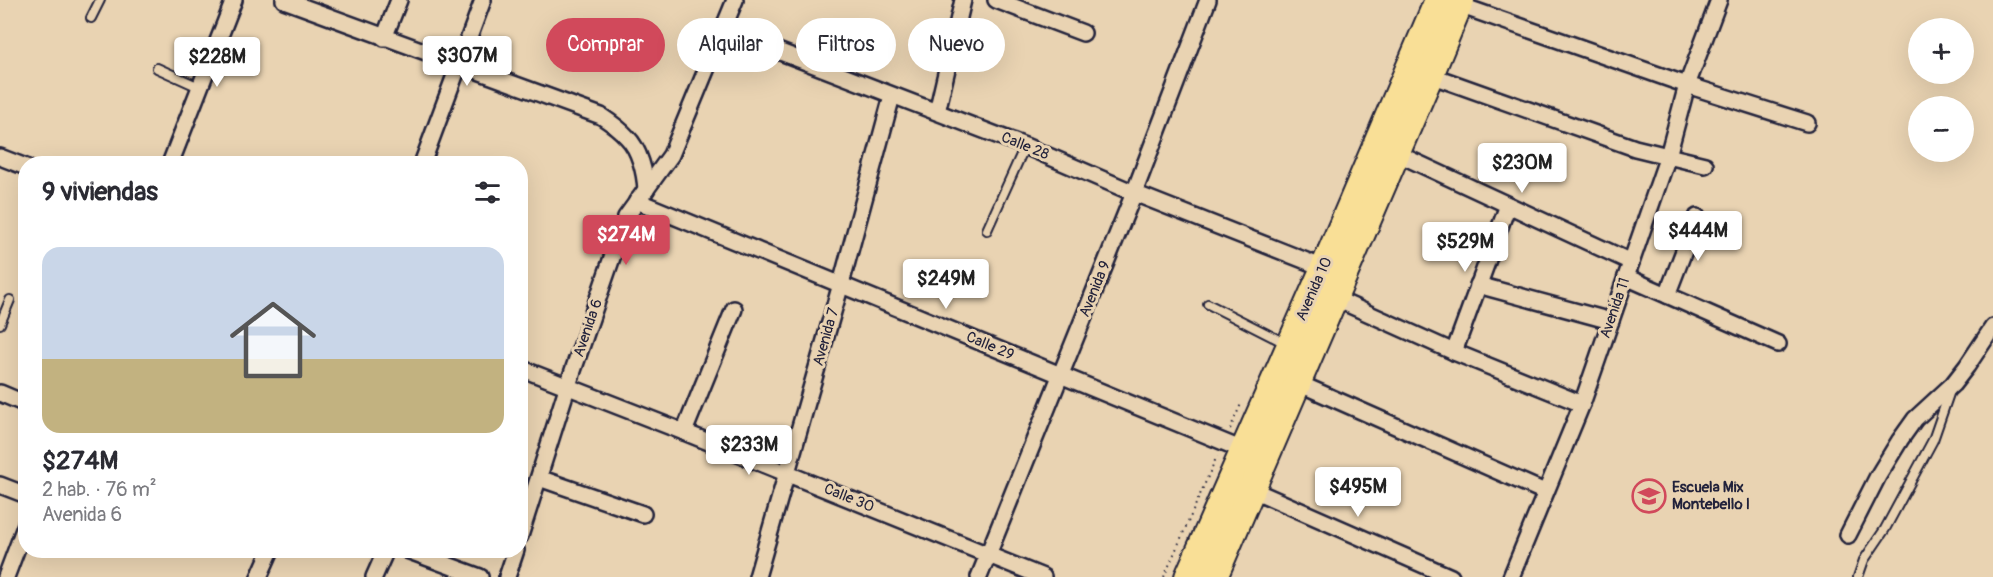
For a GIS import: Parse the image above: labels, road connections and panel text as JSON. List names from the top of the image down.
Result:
{
  "streets": {
    "main road": ["Avenida 10"],
    "street": [
      "Calle 28",
      "Avenida 9",
      "Avenida 11",
      "Avenida 6",
      "Avenida 7",
      "Calle 29",
      "Calle 30"
    ]
  },
  "crossings": [
    ["Calle 28", "Avenida 9"],
    ["Calle 28", "Avenida 10"],
    ["Calle 28", "Avenida 7"],
    ["Avenida 9", "Calle 29"],
    ["Avenida 9", "Calle 30"],
    ["Avenida 10", "Calle 29"],
    ["Avenida 6", "Calle 29"],
    ["Avenida 6", "Calle 30"],
    ["Avenida 7", "Calle 29"],
    ["Avenida 7", "Calle 30"]
  ],
  "places": {
    "school or university": ["Escuela Mix Montebello I"]
  },
  "page": {
    "map_buttons": ["+", "−"],
    "chip": [
      "Comprar",
      "Alquilar",
      "Filtros",
      "Nuevo"
    ],
    "price": [
      "$307M",
      "$228M",
      "$230M",
      "$444M",
      "$274M",
      "$529M",
      "$249M",
      "$233M",
      "$495M"
    ],
    "heading": "9 viviendas",
    "list": [
      {
        "name": "$274M",
        "note": "2 hab. · 76 m² · Avenida 6"
      }
    ]
  }
}
